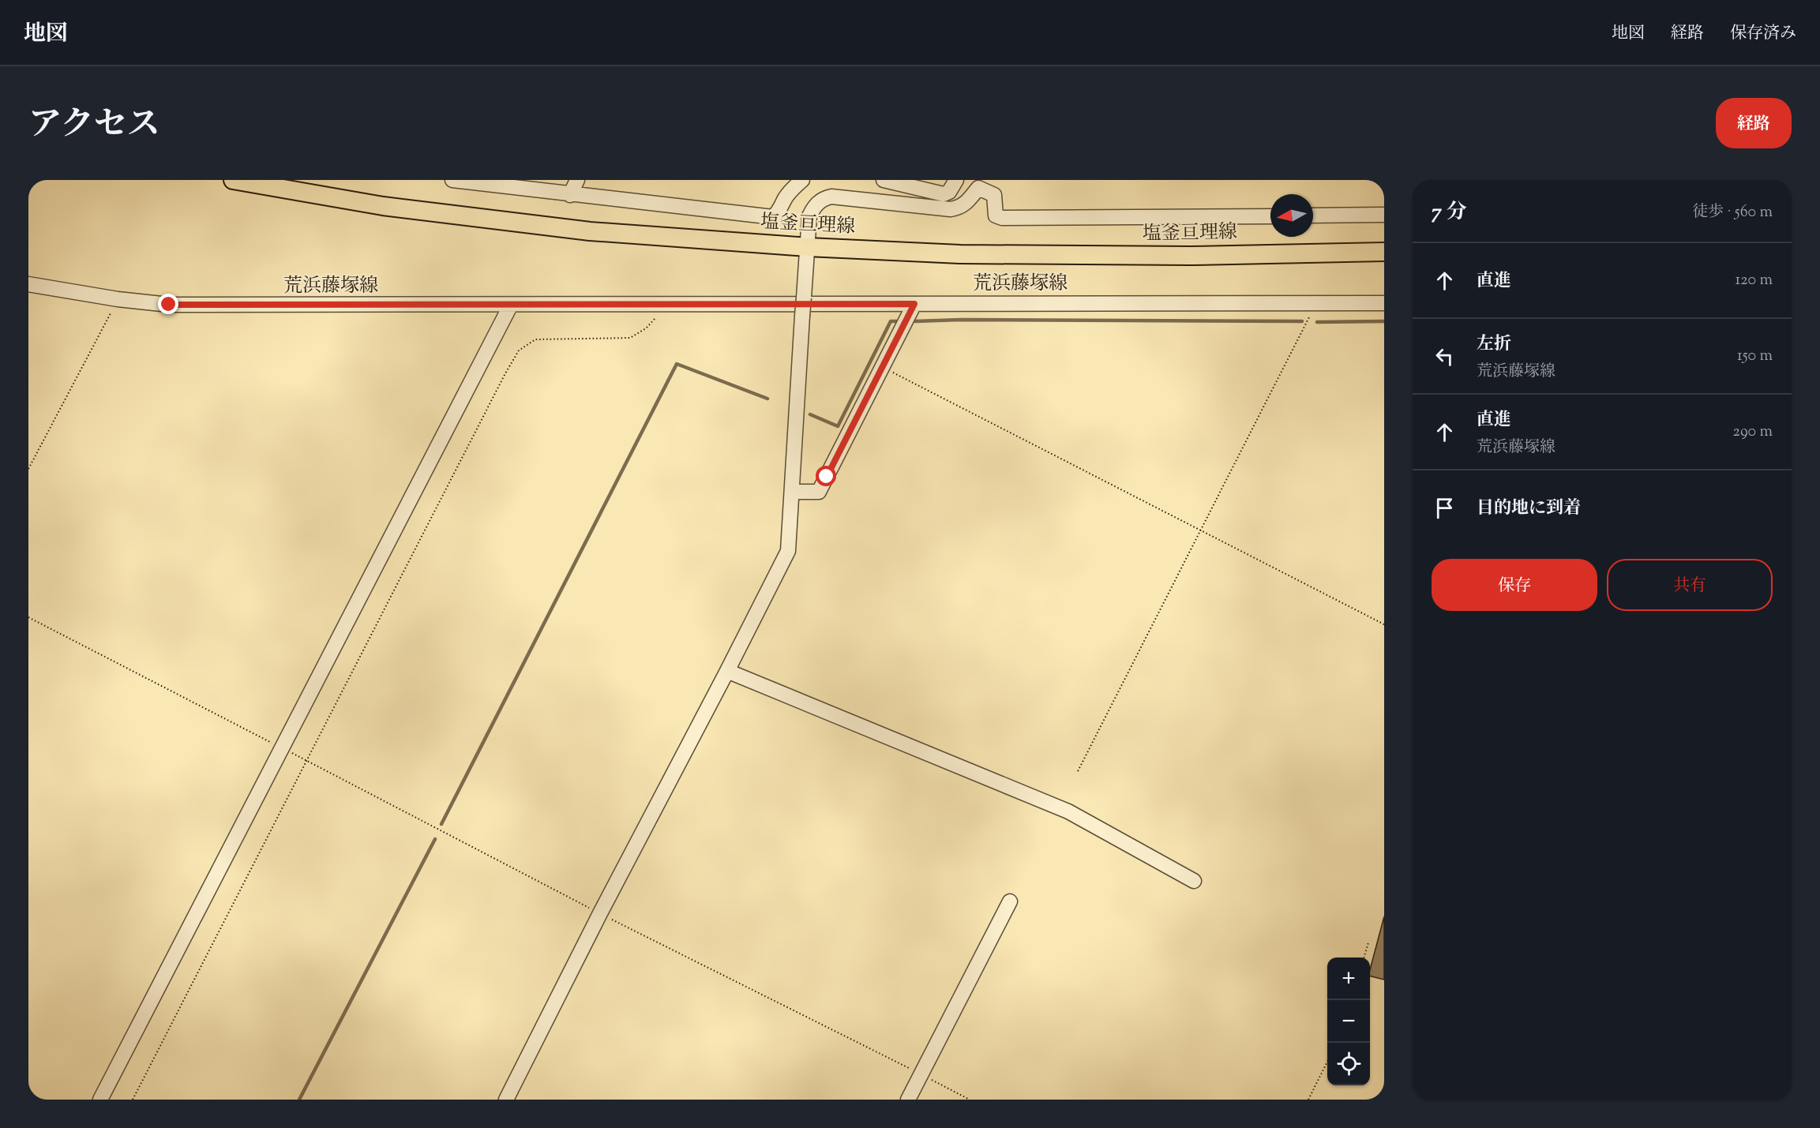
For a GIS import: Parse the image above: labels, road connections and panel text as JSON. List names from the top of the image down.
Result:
{
  "streets": {
    "main road": ["塩釜亘理線"],
    "street": ["荒浜藤塚線"]
  },
  "north": "left",
  "page": {
    "header": "地図",
    "nav": ["地図", "経路", "保存済み"],
    "title": "アクセス",
    "buttons": [
      "経路",
      ["保存", "共有"]
    ],
    "heading": ["7 分", "徒歩 · 560 m"],
    "list": [
      ["直進", "120 m"],
      ["左折", "荒浜藤塚線", "150 m"],
      ["直進", "荒浜藤塚線", "290 m"],
      "目的地に到着"
    ],
    "map_buttons": ["+", "−"]
  }
}
